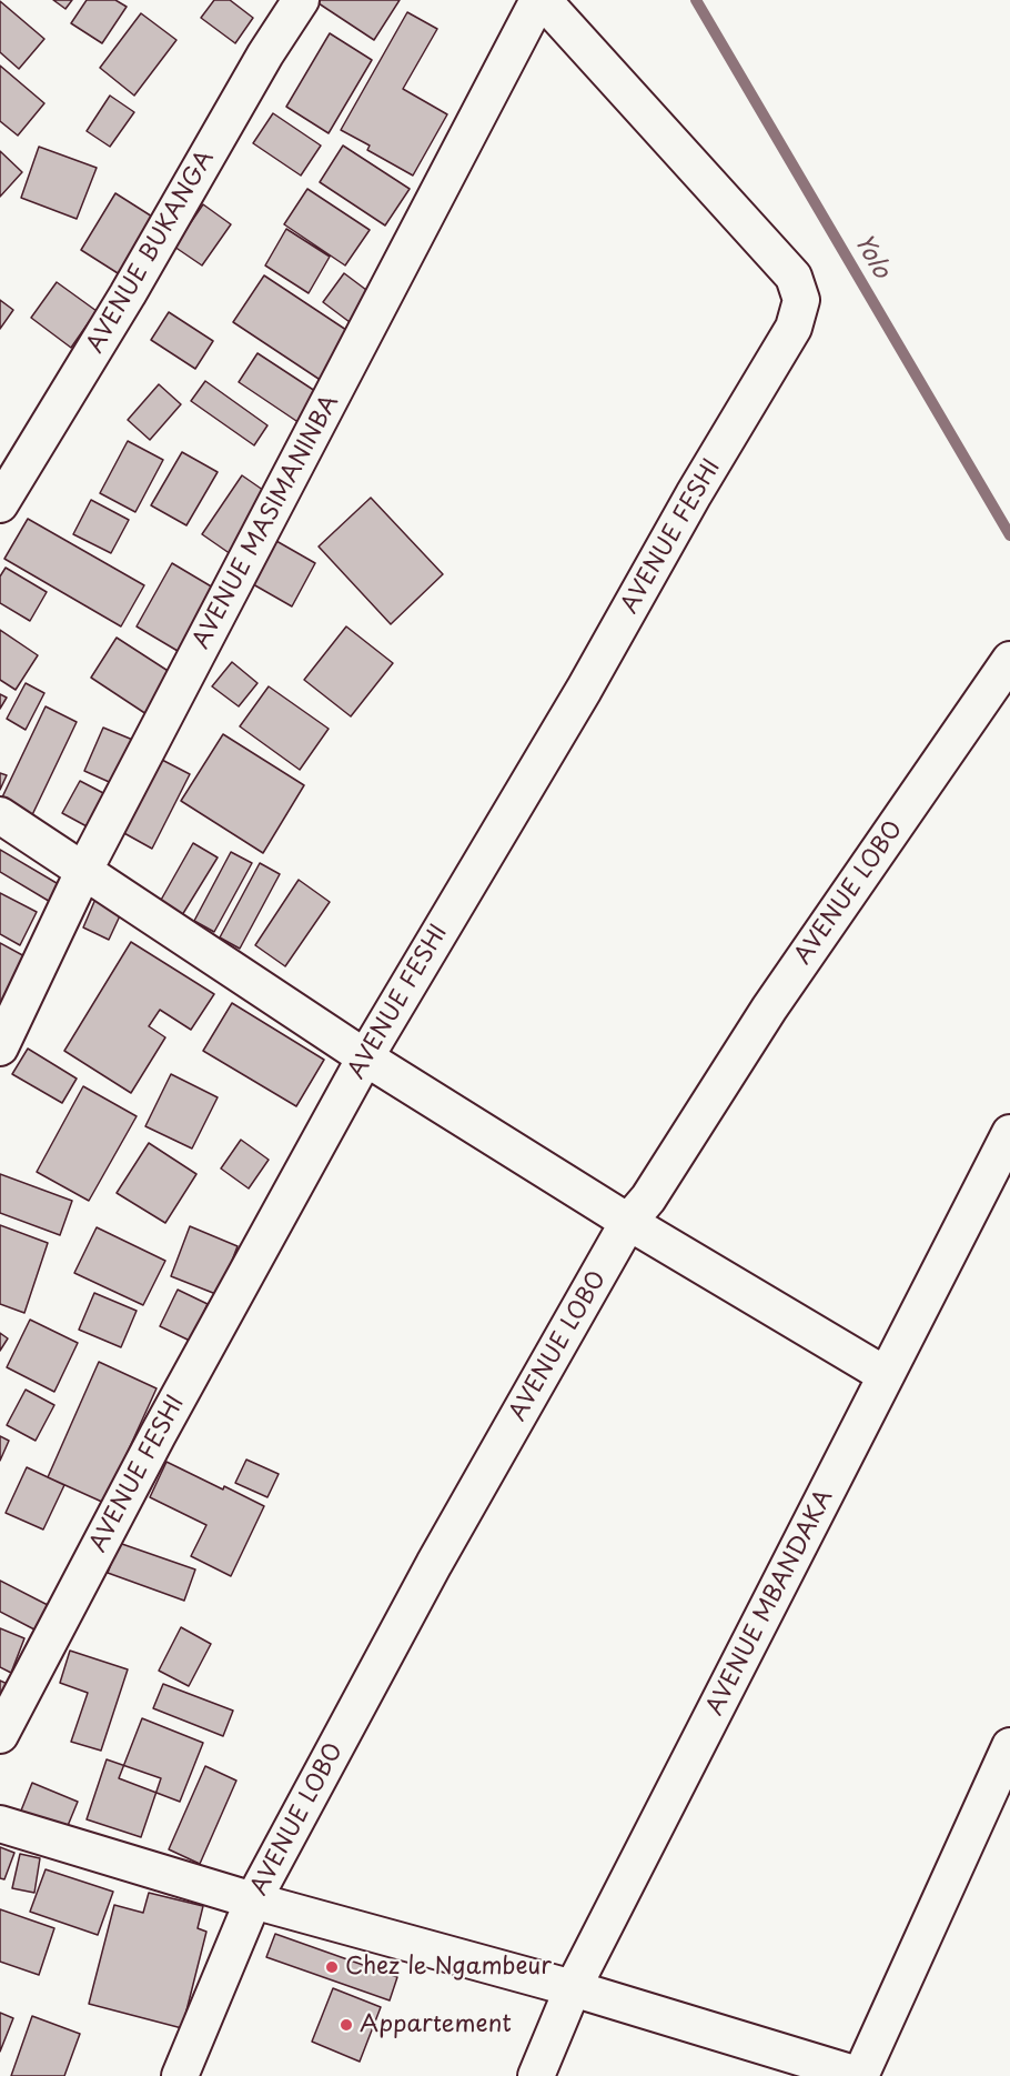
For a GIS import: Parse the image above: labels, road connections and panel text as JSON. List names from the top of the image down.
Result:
{
  "streets": {
    "street": [
      "AVENUE BUKANGA",
      "AVENUE MASIMANINBA",
      "AVENUE FESHI",
      "AVENUE LOBO",
      "AVENUE MBANDAKA"
    ]
  },
  "crossings": [
    ["AVENUE MASIMANINBA", "AVENUE FESHI"]
  ],
  "water": ["Yolo"],
  "places": ["Chez le Ngambeur", "Appartement"]
}
